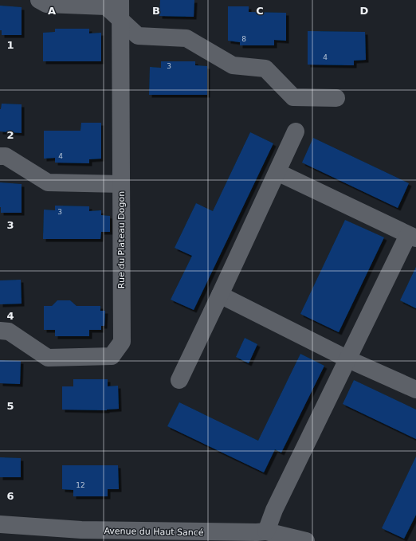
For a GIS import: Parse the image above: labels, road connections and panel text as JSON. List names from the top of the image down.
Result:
{
  "streets": {
    "street": ["Rue du Plateau Dogon", "Avenue du Haut Sancé"]
  },
  "house_numbers": [
    "8",
    "4",
    "3",
    "4",
    "3",
    "12"
  ],
  "grid": {
    "columns": [
      "A",
      "B",
      "C",
      "D"
    ],
    "rows": [
      "1",
      "2",
      "3",
      "4",
      "5",
      "6"
    ]
  }
}
